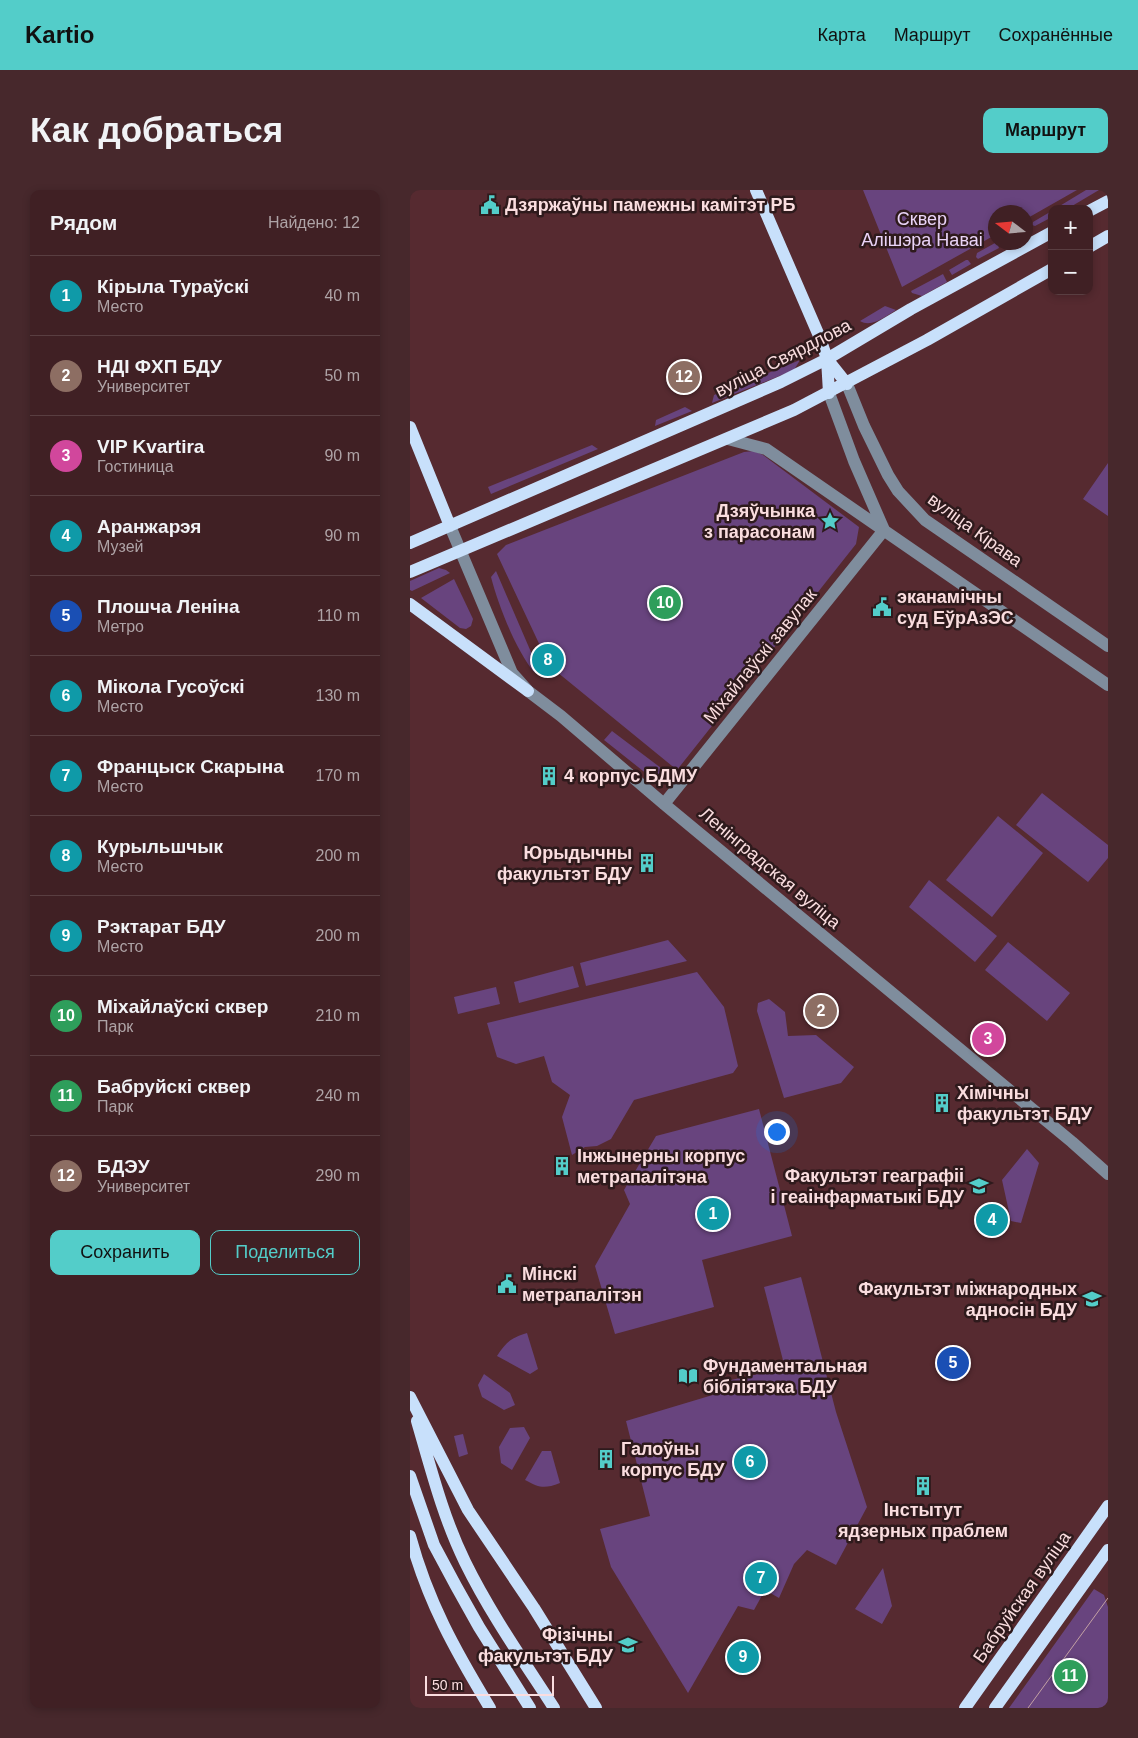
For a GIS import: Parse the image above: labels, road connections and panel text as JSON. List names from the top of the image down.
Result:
{
  "streets": {
    "main road": ["вуліца Свярдлова", "вуліца Кірава", "Бабруйская вуліца"],
    "street": ["Міхайлаўскі завулак", "Ленінградская вуліца"]
  },
  "crossings": [
    ["вуліца Свярдлова", "вуліца Кірава"],
    ["вуліца Свярдлова", "Ленінградская вуліца"],
    ["вуліца Кірава", "Міхайлаўскі завулак"],
    ["Міхайлаўскі завулак", "Ленінградская вуліца"]
  ],
  "parks": ["Сквер Алішэра Наваі"],
  "places": {
    "public building": ["Дзяржаўны памежны камітэт РБ", "эканамічны суд ЕўрАзЭС", "Мінскі метрапалітэн"],
    "place": ["Дзяўчынка з парасонам"],
    "building": [
      "4 корпус БДМУ",
      "Юрыдычны факультэт БДУ",
      "Хімічны факультэт БДУ",
      "Інжынерны корпус метрапалітэна",
      "Галоўны корпус БДУ",
      "Інстытут ядзерных праблем"
    ],
    "school or university": ["Факультэт геаграфіі і геаінфарматыкі БДУ", "Факультэт міжнародных адносін БДУ", "Фізічны факультэт БДУ"],
    "library": ["Фундаментальная бібліятэка БДУ"]
  },
  "scale_bar": "50 m",
  "north": "left",
  "page": {
    "header": "Kartio",
    "nav": ["Карта", "Маршрут", "Сохранённые"],
    "buttons": [
      "Маршрут",
      ["Сохранить", "Поделиться"]
    ],
    "title": "Как добраться",
    "heading": ["Рядом", "Найдено: 12"],
    "map_buttons": ["+", "−"],
    "list": [
      {
        "mark": "1",
        "name": "Кірыла Тураўскі",
        "note": "Место",
        "value": "40 m"
      },
      {
        "mark": "2",
        "name": "НДІ ФХП БДУ",
        "note": "Университет",
        "value": "50 m"
      },
      {
        "mark": "3",
        "name": "VIP Kvartira",
        "note": "Гостиница",
        "value": "90 m"
      },
      {
        "mark": "4",
        "name": "Аранжарэя",
        "note": "Музей",
        "value": "90 m"
      },
      {
        "mark": "5",
        "name": "Плошча Леніна",
        "note": "Метро",
        "value": "110 m"
      },
      {
        "mark": "6",
        "name": "Мікола Гусоўскі",
        "note": "Место",
        "value": "130 m"
      },
      {
        "mark": "7",
        "name": "Францыск Скарына",
        "note": "Место",
        "value": "170 m"
      },
      {
        "mark": "8",
        "name": "Курыльшчык",
        "note": "Место",
        "value": "200 m"
      },
      {
        "mark": "9",
        "name": "Рэктарат БДУ",
        "note": "Место",
        "value": "200 m"
      },
      {
        "mark": "10",
        "name": "Міхайлаўскі сквер",
        "note": "Парк",
        "value": "210 m"
      },
      {
        "mark": "11",
        "name": "Бабруйскі сквер",
        "note": "Парк",
        "value": "240 m"
      },
      {
        "mark": "12",
        "name": "БДЭУ",
        "note": "Университет",
        "value": "290 m"
      }
    ],
    "pins": [
      "12",
      "10",
      "8",
      "2",
      "3",
      "1",
      "4",
      "5",
      "6",
      "7",
      "9",
      "11"
    ],
    "scale": "50 m"
  }
}
